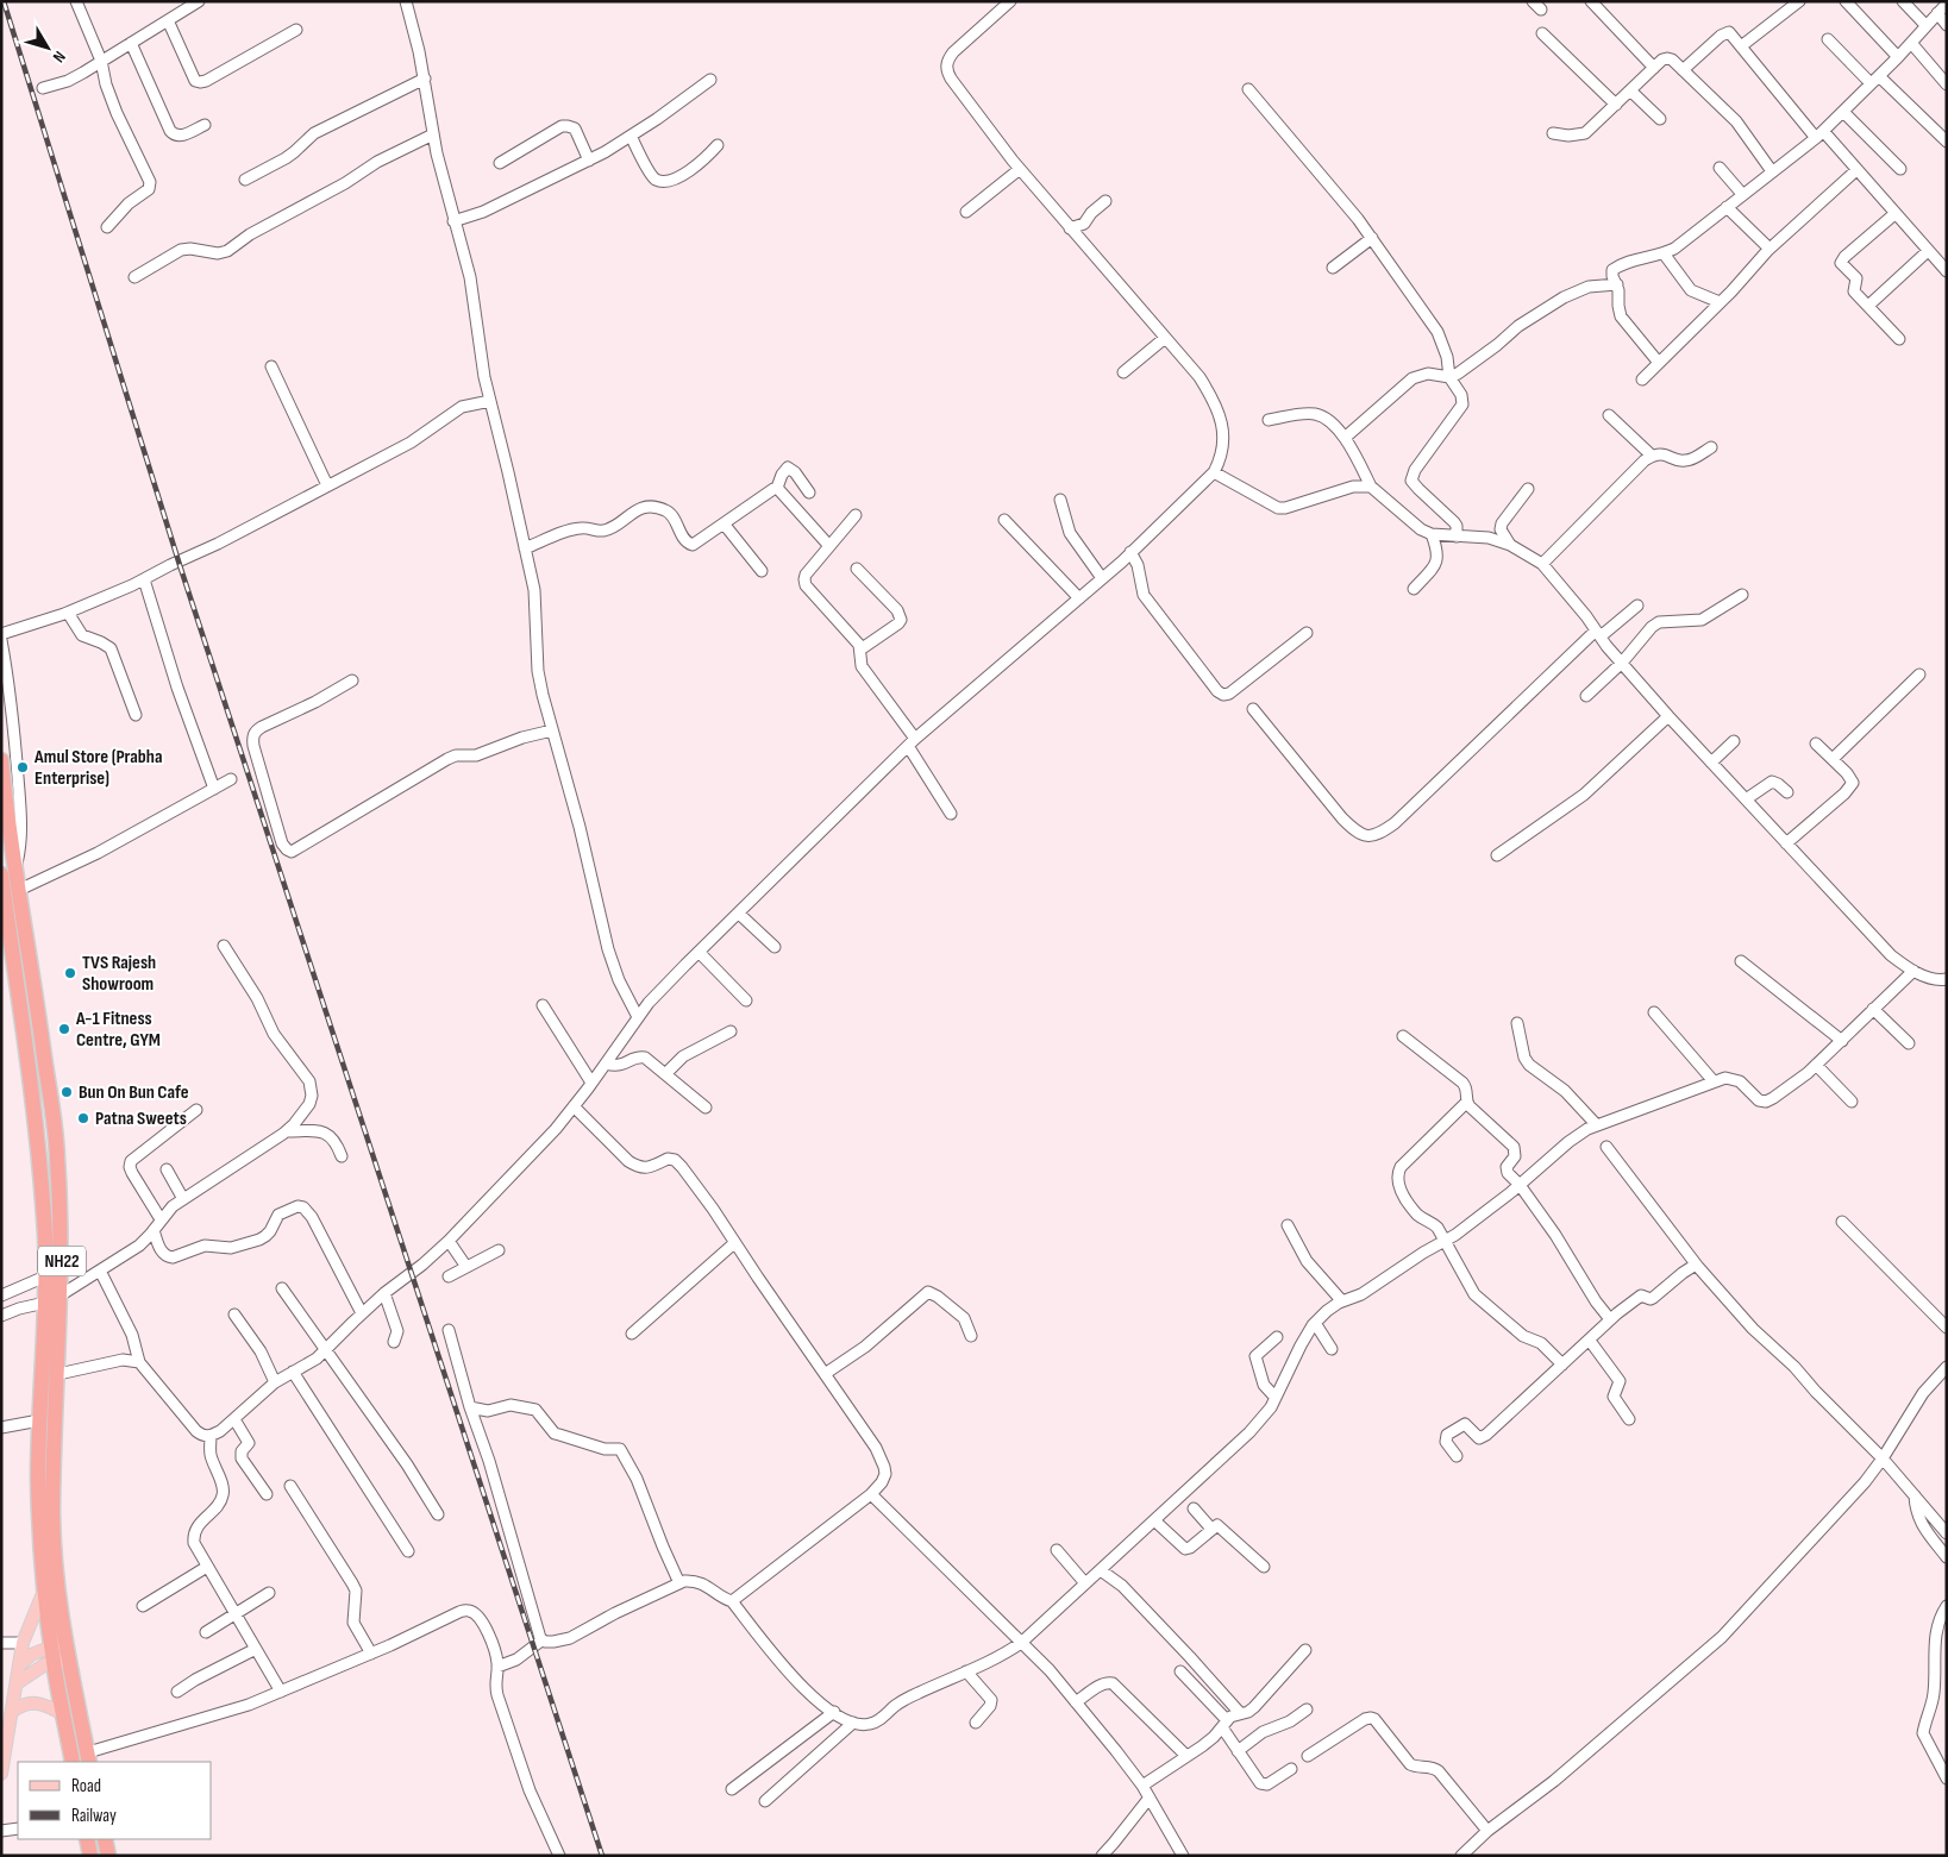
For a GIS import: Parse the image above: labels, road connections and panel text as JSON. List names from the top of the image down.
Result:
{
  "streets": {
    "highway": ["NH22"]
  },
  "places": [
    "Amul Store (Prabha Enterprise)",
    "TVS Rajesh Showroom",
    "A-1 Fitness Centre, GYM",
    "Bun On Bun Cafe",
    "Patna Sweets"
  ],
  "legend": ["Road", "Railway"],
  "north": "bottom right"
}
